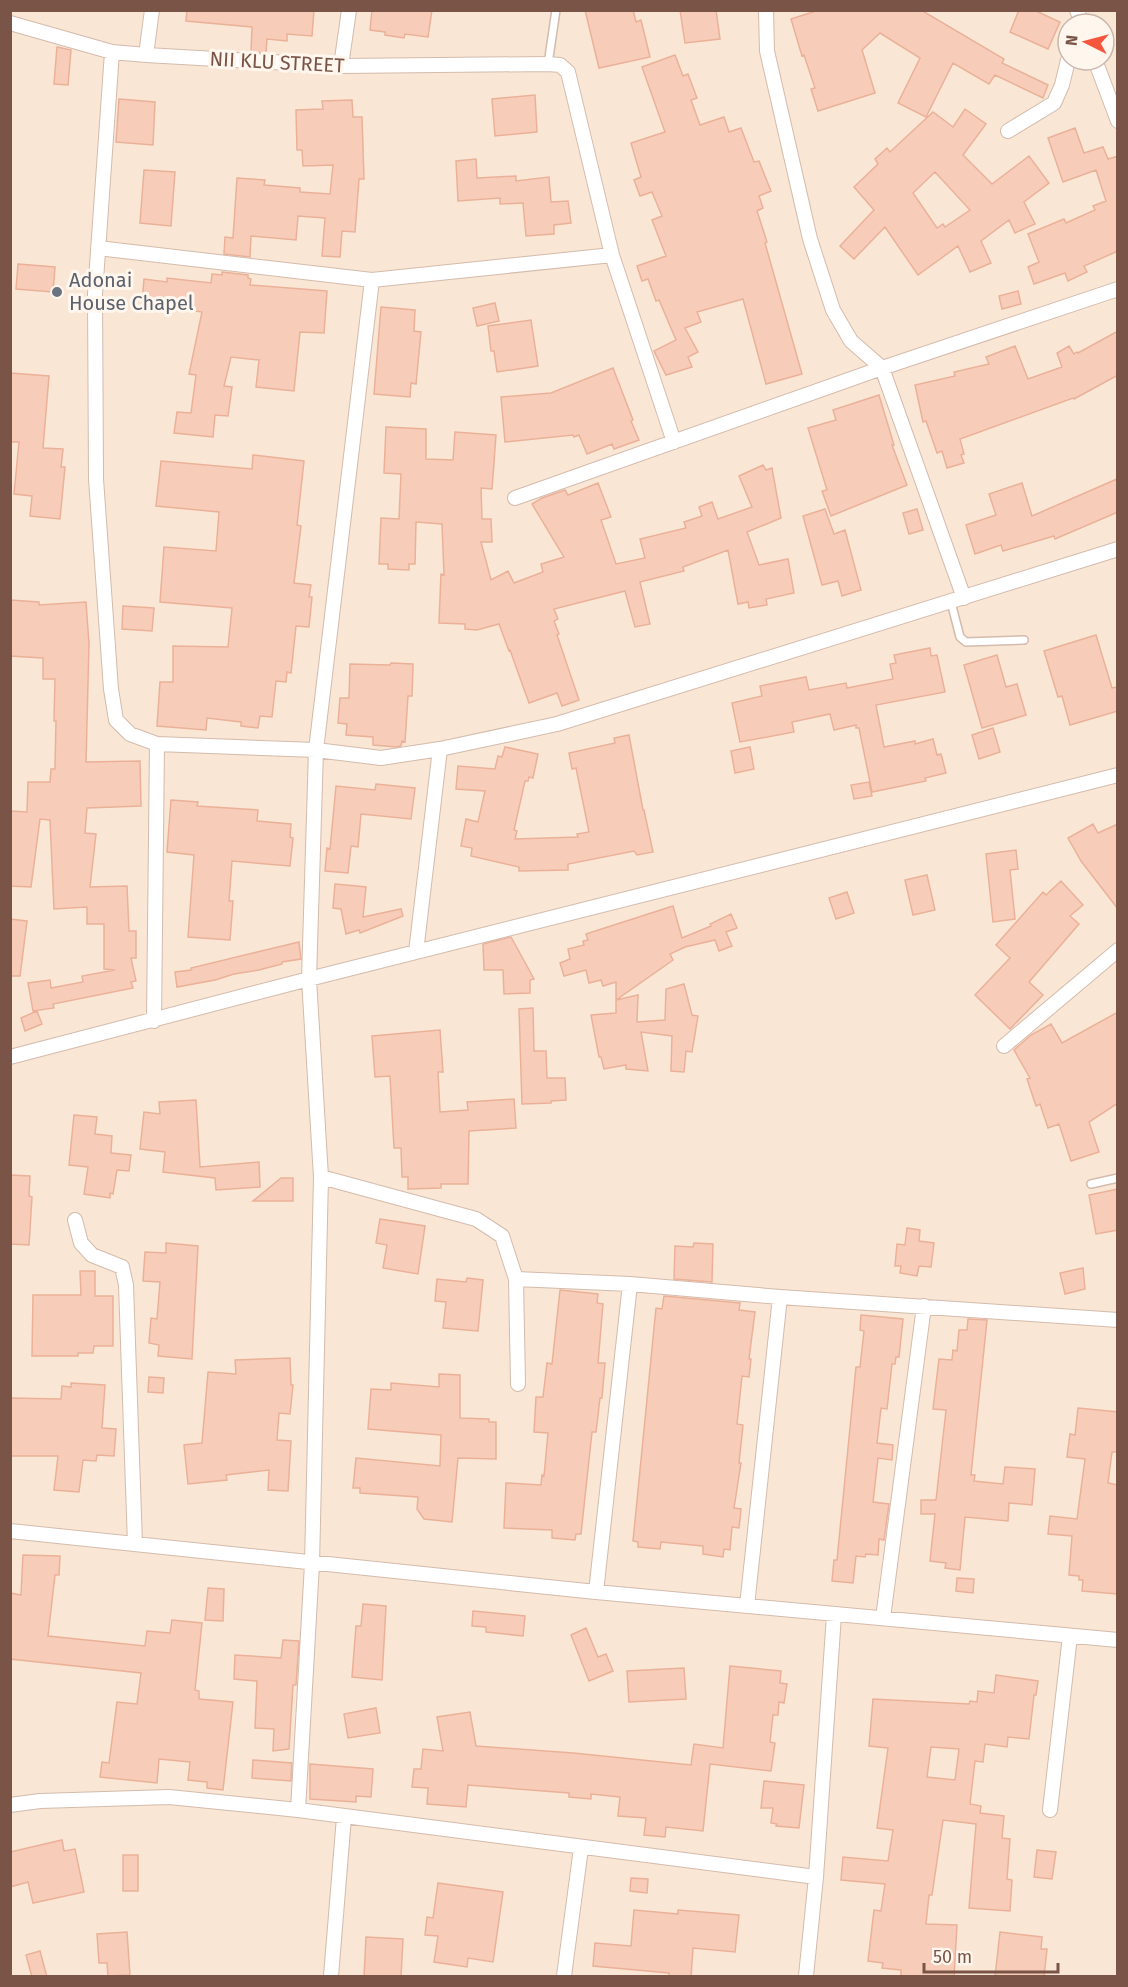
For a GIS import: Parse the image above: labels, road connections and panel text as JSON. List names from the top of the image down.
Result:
{
  "streets": {
    "street": ["NII KLU STREET"]
  },
  "places": ["Adonai House Chapel"],
  "scale_bar": "50 m",
  "north": "left"
}
